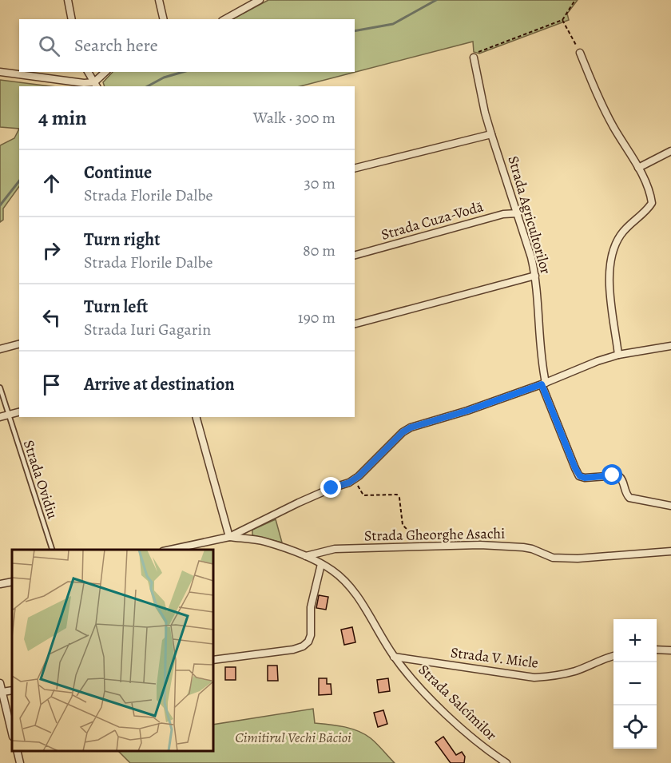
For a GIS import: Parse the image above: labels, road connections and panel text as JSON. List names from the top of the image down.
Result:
{
  "streets": {
    "street": [
      "Strada Agricultorilor",
      "Strada Cuza-Vodă",
      "Strada Gheorghe Asachi",
      "Strada V. Micle",
      "Strada Salcîmilor"
    ],
    "lane": ["Strada Ovidiu"]
  },
  "crossings": [
    ["Strada Agricultorilor", "Strada Cuza-Vodă"],
    ["Strada V. Micle", "Strada Salcîmilor"]
  ],
  "parks": ["Cimitirul Vechi Băcioi"],
  "page": {
    "search": "Search here",
    "heading": ["4 min", "Walk · 300 m"],
    "list": [
      ["Continue", "Strada Florile Dalbe", "30 m"],
      ["Turn right", "Strada Florile Dalbe", "80 m"],
      ["Turn left", "Strada Iuri Gagarin", "190 m"],
      "Arrive at destination"
    ],
    "map_buttons": ["+", "−"]
  }
}
